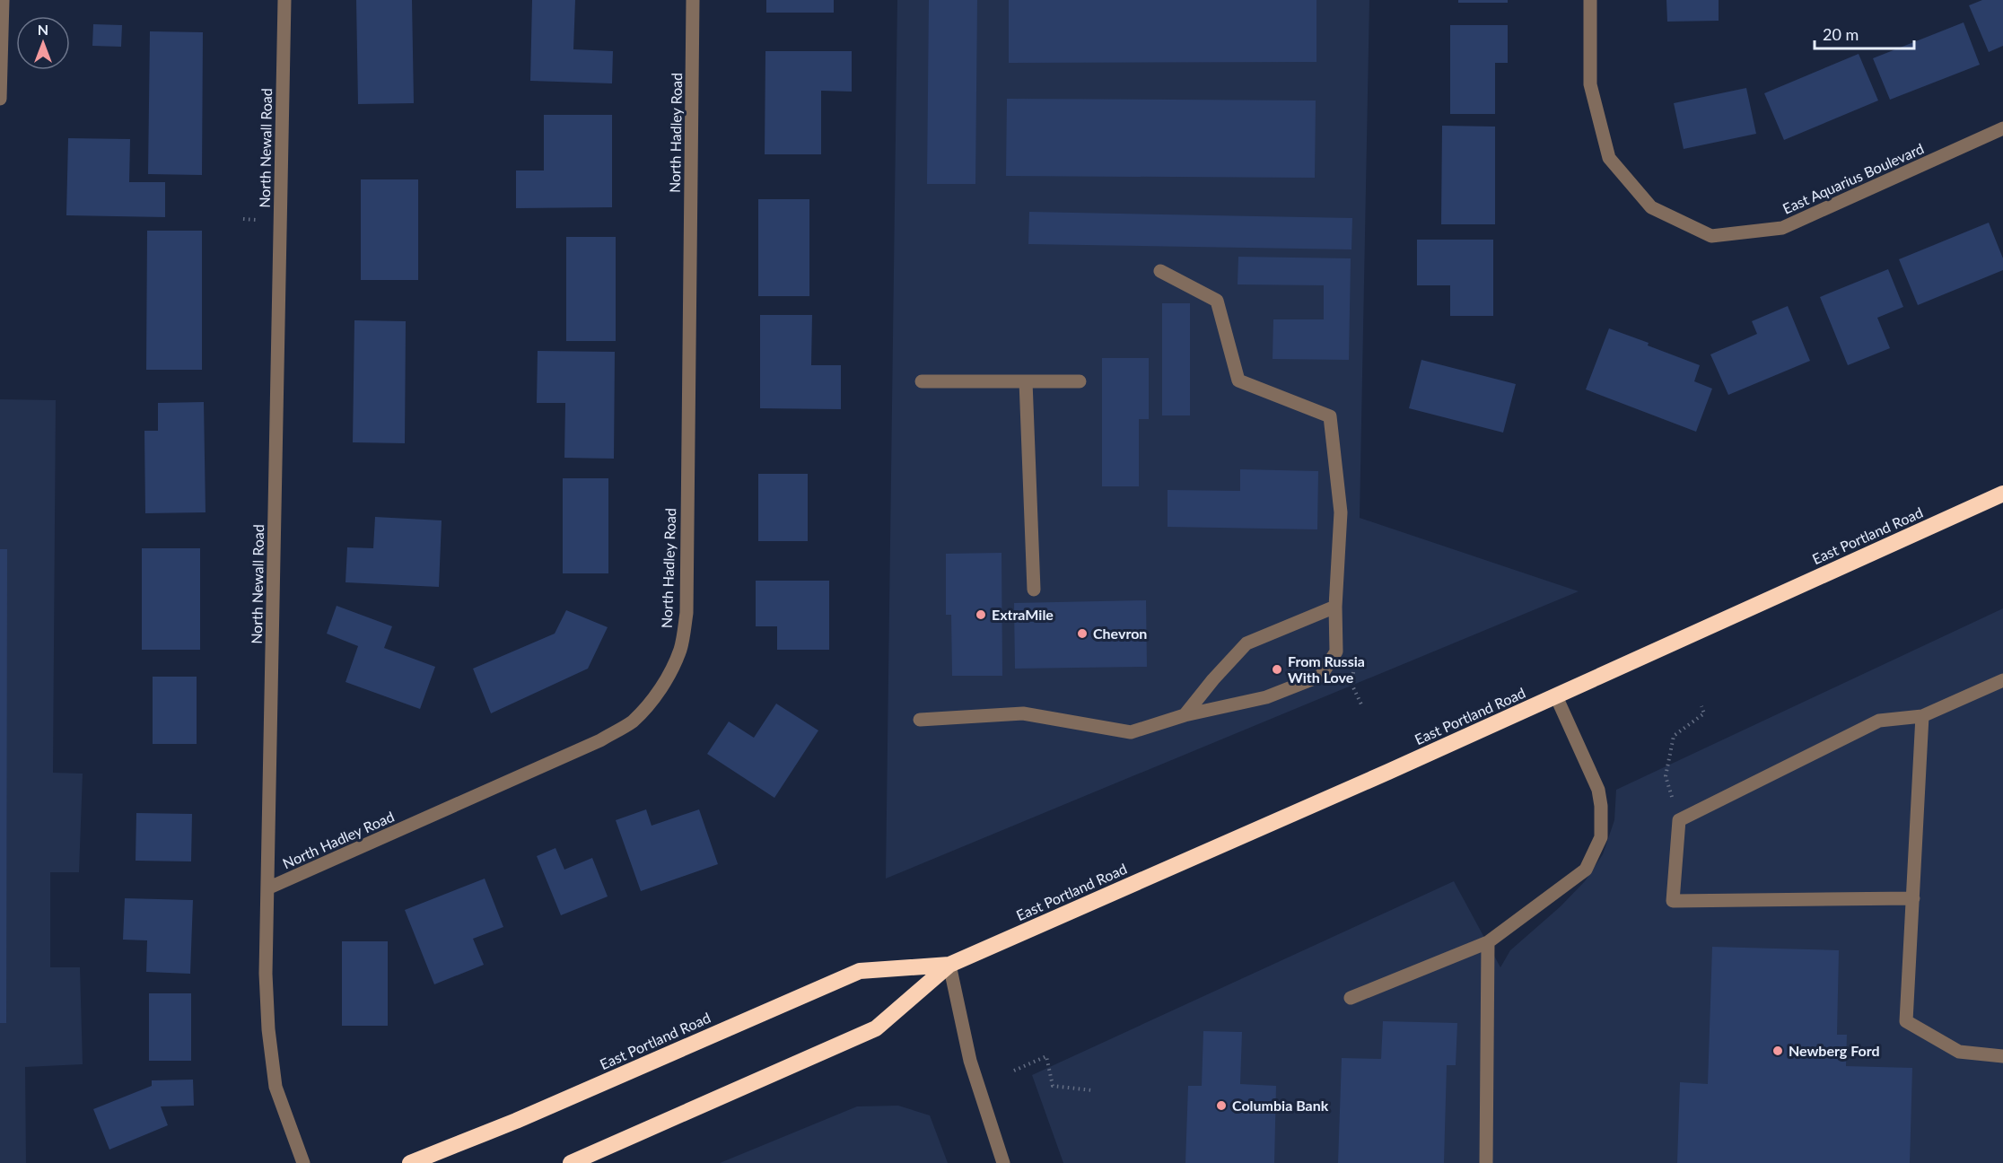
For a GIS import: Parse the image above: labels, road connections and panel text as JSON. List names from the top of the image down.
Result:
{
  "streets": {
    "highway": ["East Portland Road"],
    "street": ["North Hadley Road", "North Newall Road", "East Aquarius Boulevard"]
  },
  "crossings": [
    ["North Hadley Road", "North Newall Road"]
  ],
  "places": [
    "ExtraMile",
    "Chevron",
    "From Russia With Love",
    "Newberg Ford",
    "Columbia Bank"
  ],
  "scale_bar": "20 m",
  "north": "top"
}
